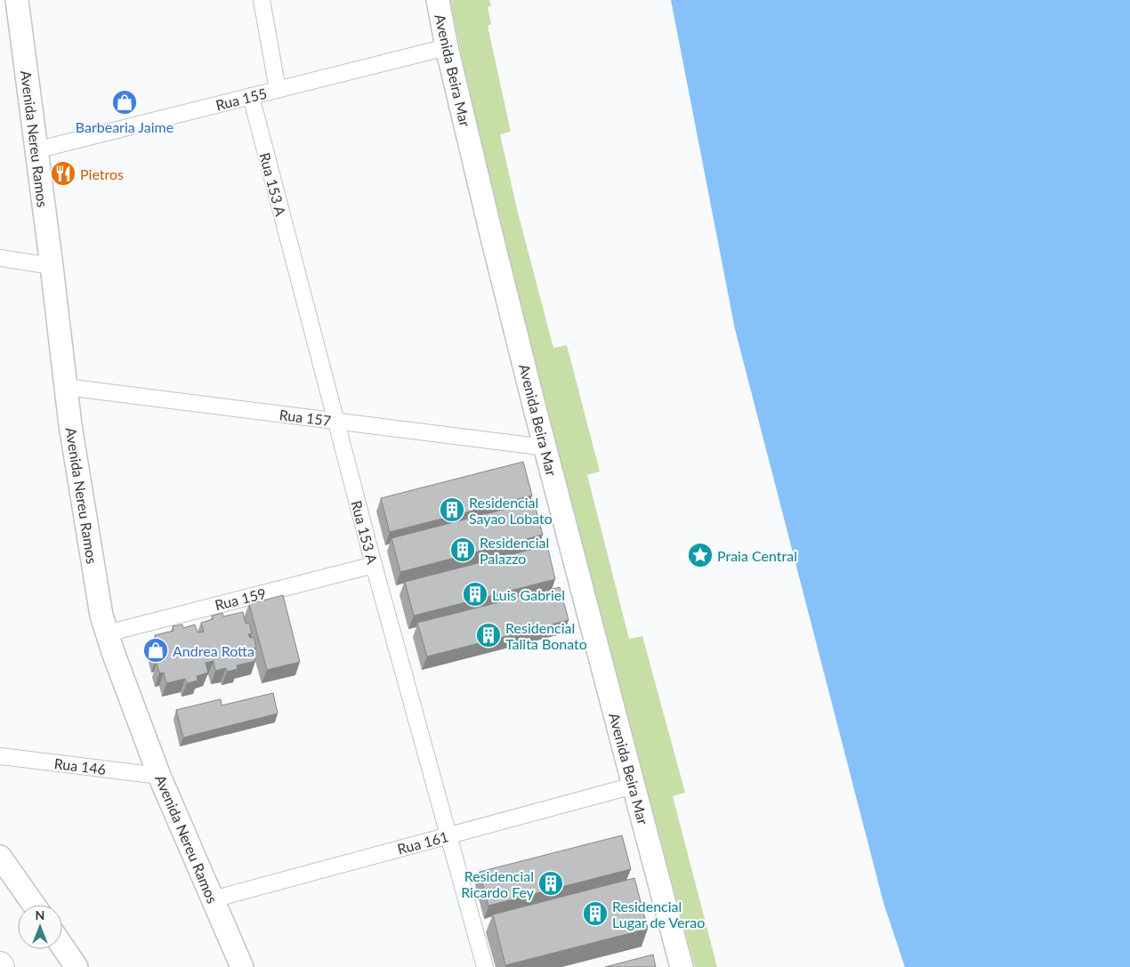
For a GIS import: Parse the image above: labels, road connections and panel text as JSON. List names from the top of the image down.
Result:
{
  "streets": {
    "main road": ["Avenida Beira Mar", "Avenida Nereu Ramos"],
    "street": [
      "Rua 155",
      "Rua 153 A",
      "Rua 157",
      "Rua 159",
      "Rua 146",
      "Rua 161"
    ]
  },
  "crossings": [
    ["Avenida Beira Mar", "Rua 155"],
    ["Avenida Beira Mar", "Rua 157"],
    ["Avenida Beira Mar", "Rua 161"],
    ["Rua 155", "Avenida Nereu Ramos"],
    ["Rua 155", "Rua 153 A"],
    ["Avenida Nereu Ramos", "Rua 157"],
    ["Avenida Nereu Ramos", "Rua 159"],
    ["Avenida Nereu Ramos", "Rua 146"],
    ["Avenida Nereu Ramos", "Rua 161"],
    ["Rua 153 A", "Rua 157"],
    ["Rua 153 A", "Rua 159"],
    ["Rua 153 A", "Rua 161"]
  ],
  "places": {
    "shop": ["Barbearia Jaime", "Andrea Rotta"],
    "restaurant": ["Pietros"],
    "building": [
      "Residencial Sayao Lobato",
      "Residencial Palazzo",
      "Luis Gabriel",
      "Residencial Talita Bonato",
      "Residencial Ricardo Fey",
      "Residencial Lugar de Verao"
    ],
    "place": ["Praia Central"]
  },
  "north": "top"
}
